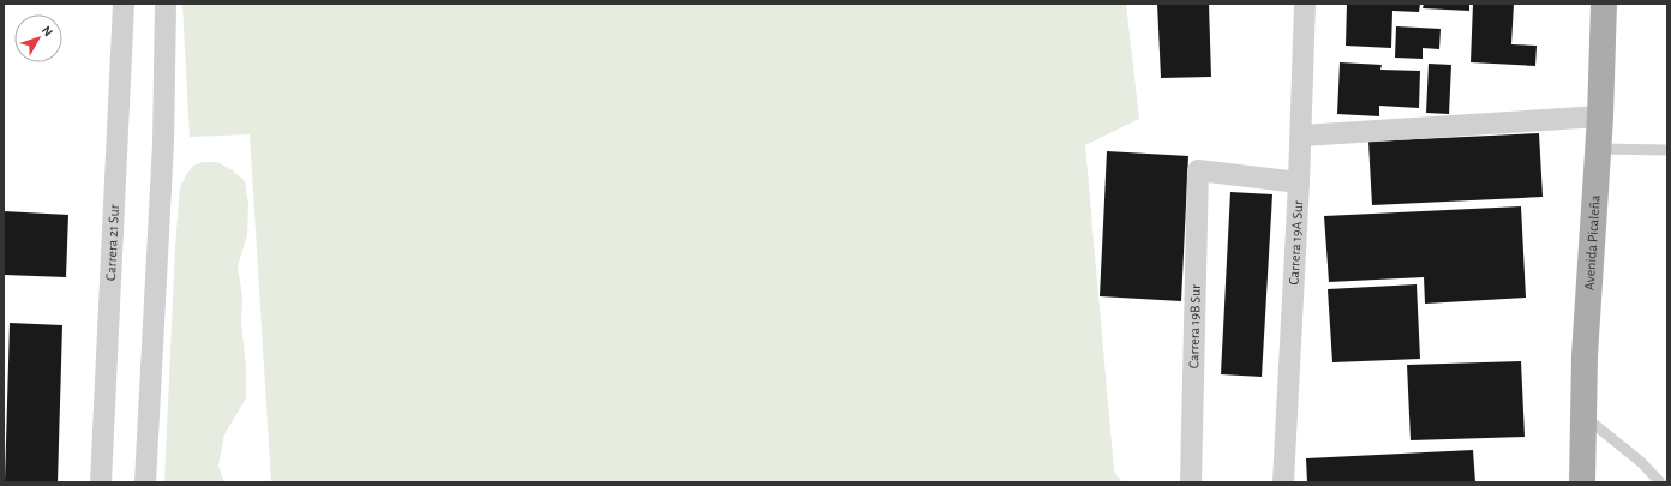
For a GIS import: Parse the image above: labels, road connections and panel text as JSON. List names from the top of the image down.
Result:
{
  "streets": {
    "main road": ["Avenida Picaleña"],
    "street": ["Carrera 21 Sur", "Carrera 19A Sur", "Carrera 19B Sur"]
  },
  "crossings": [
    ["Carrera 19A Sur", "Carrera 19B Sur"]
  ],
  "north": "top right"
}
